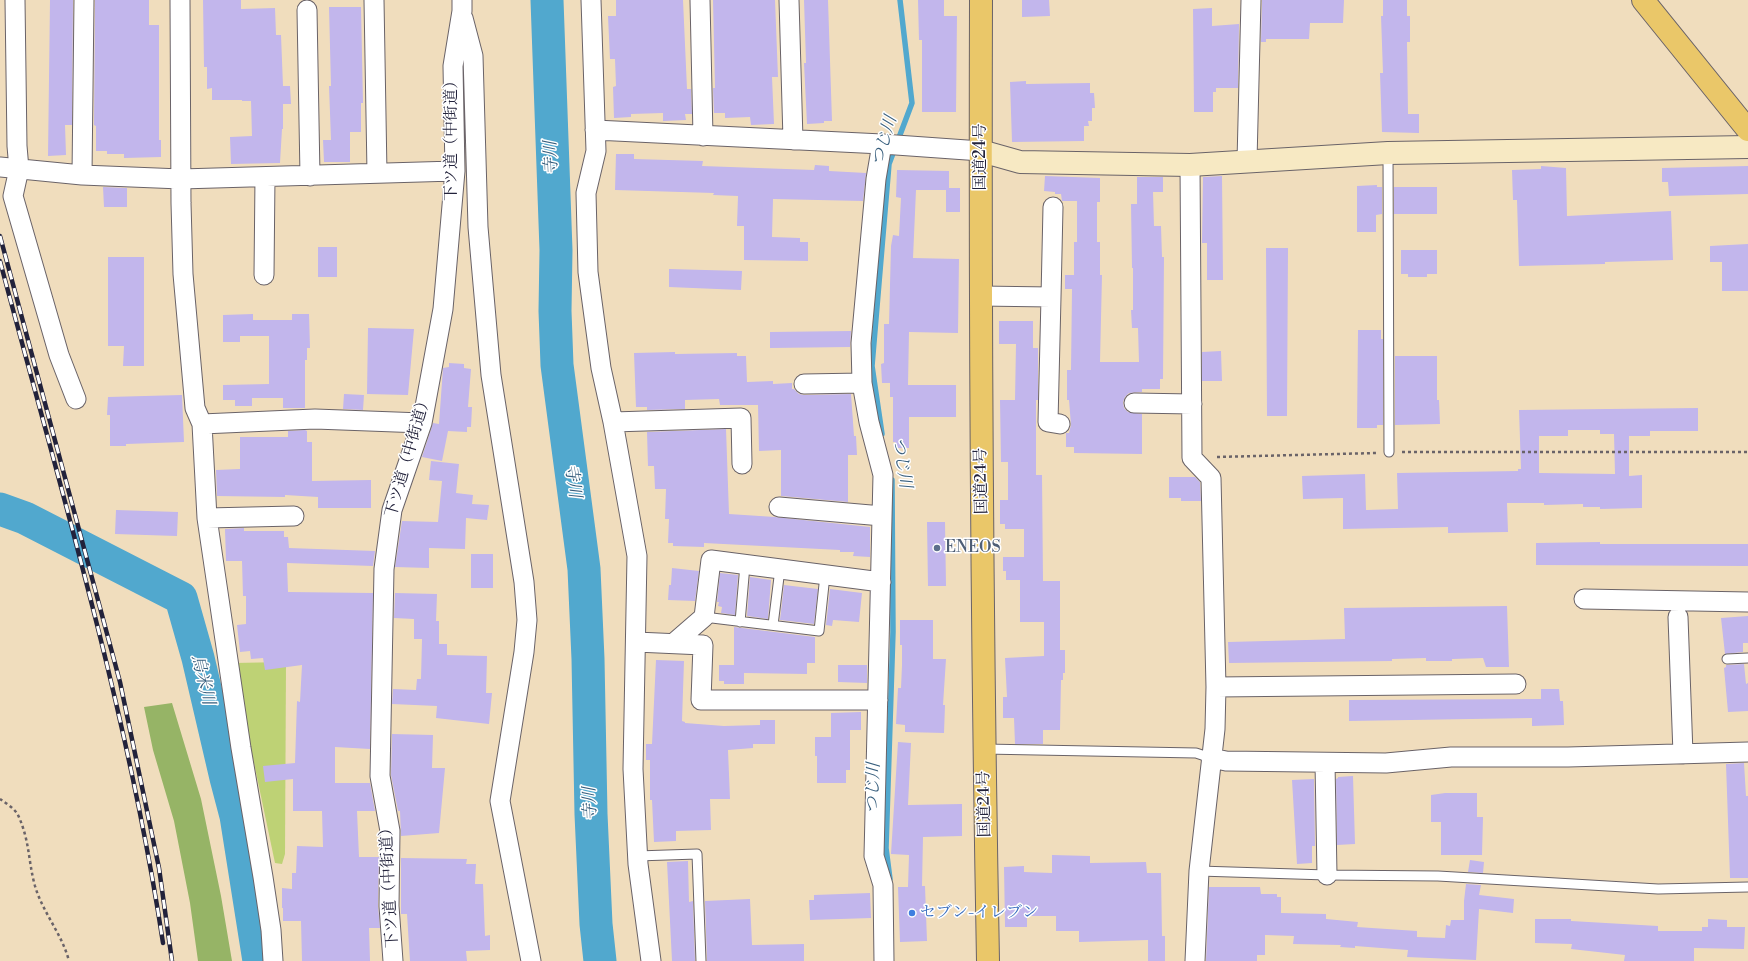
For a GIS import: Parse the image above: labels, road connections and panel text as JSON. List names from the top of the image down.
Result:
{
  "streets": {
    "main road": ["国道24号"],
    "street": ["下ツ道（中街道）"]
  },
  "water": ["つじ川", "寺川", "烏米川"],
  "places": ["ENEOS", "セブン-イレブン"]
}
